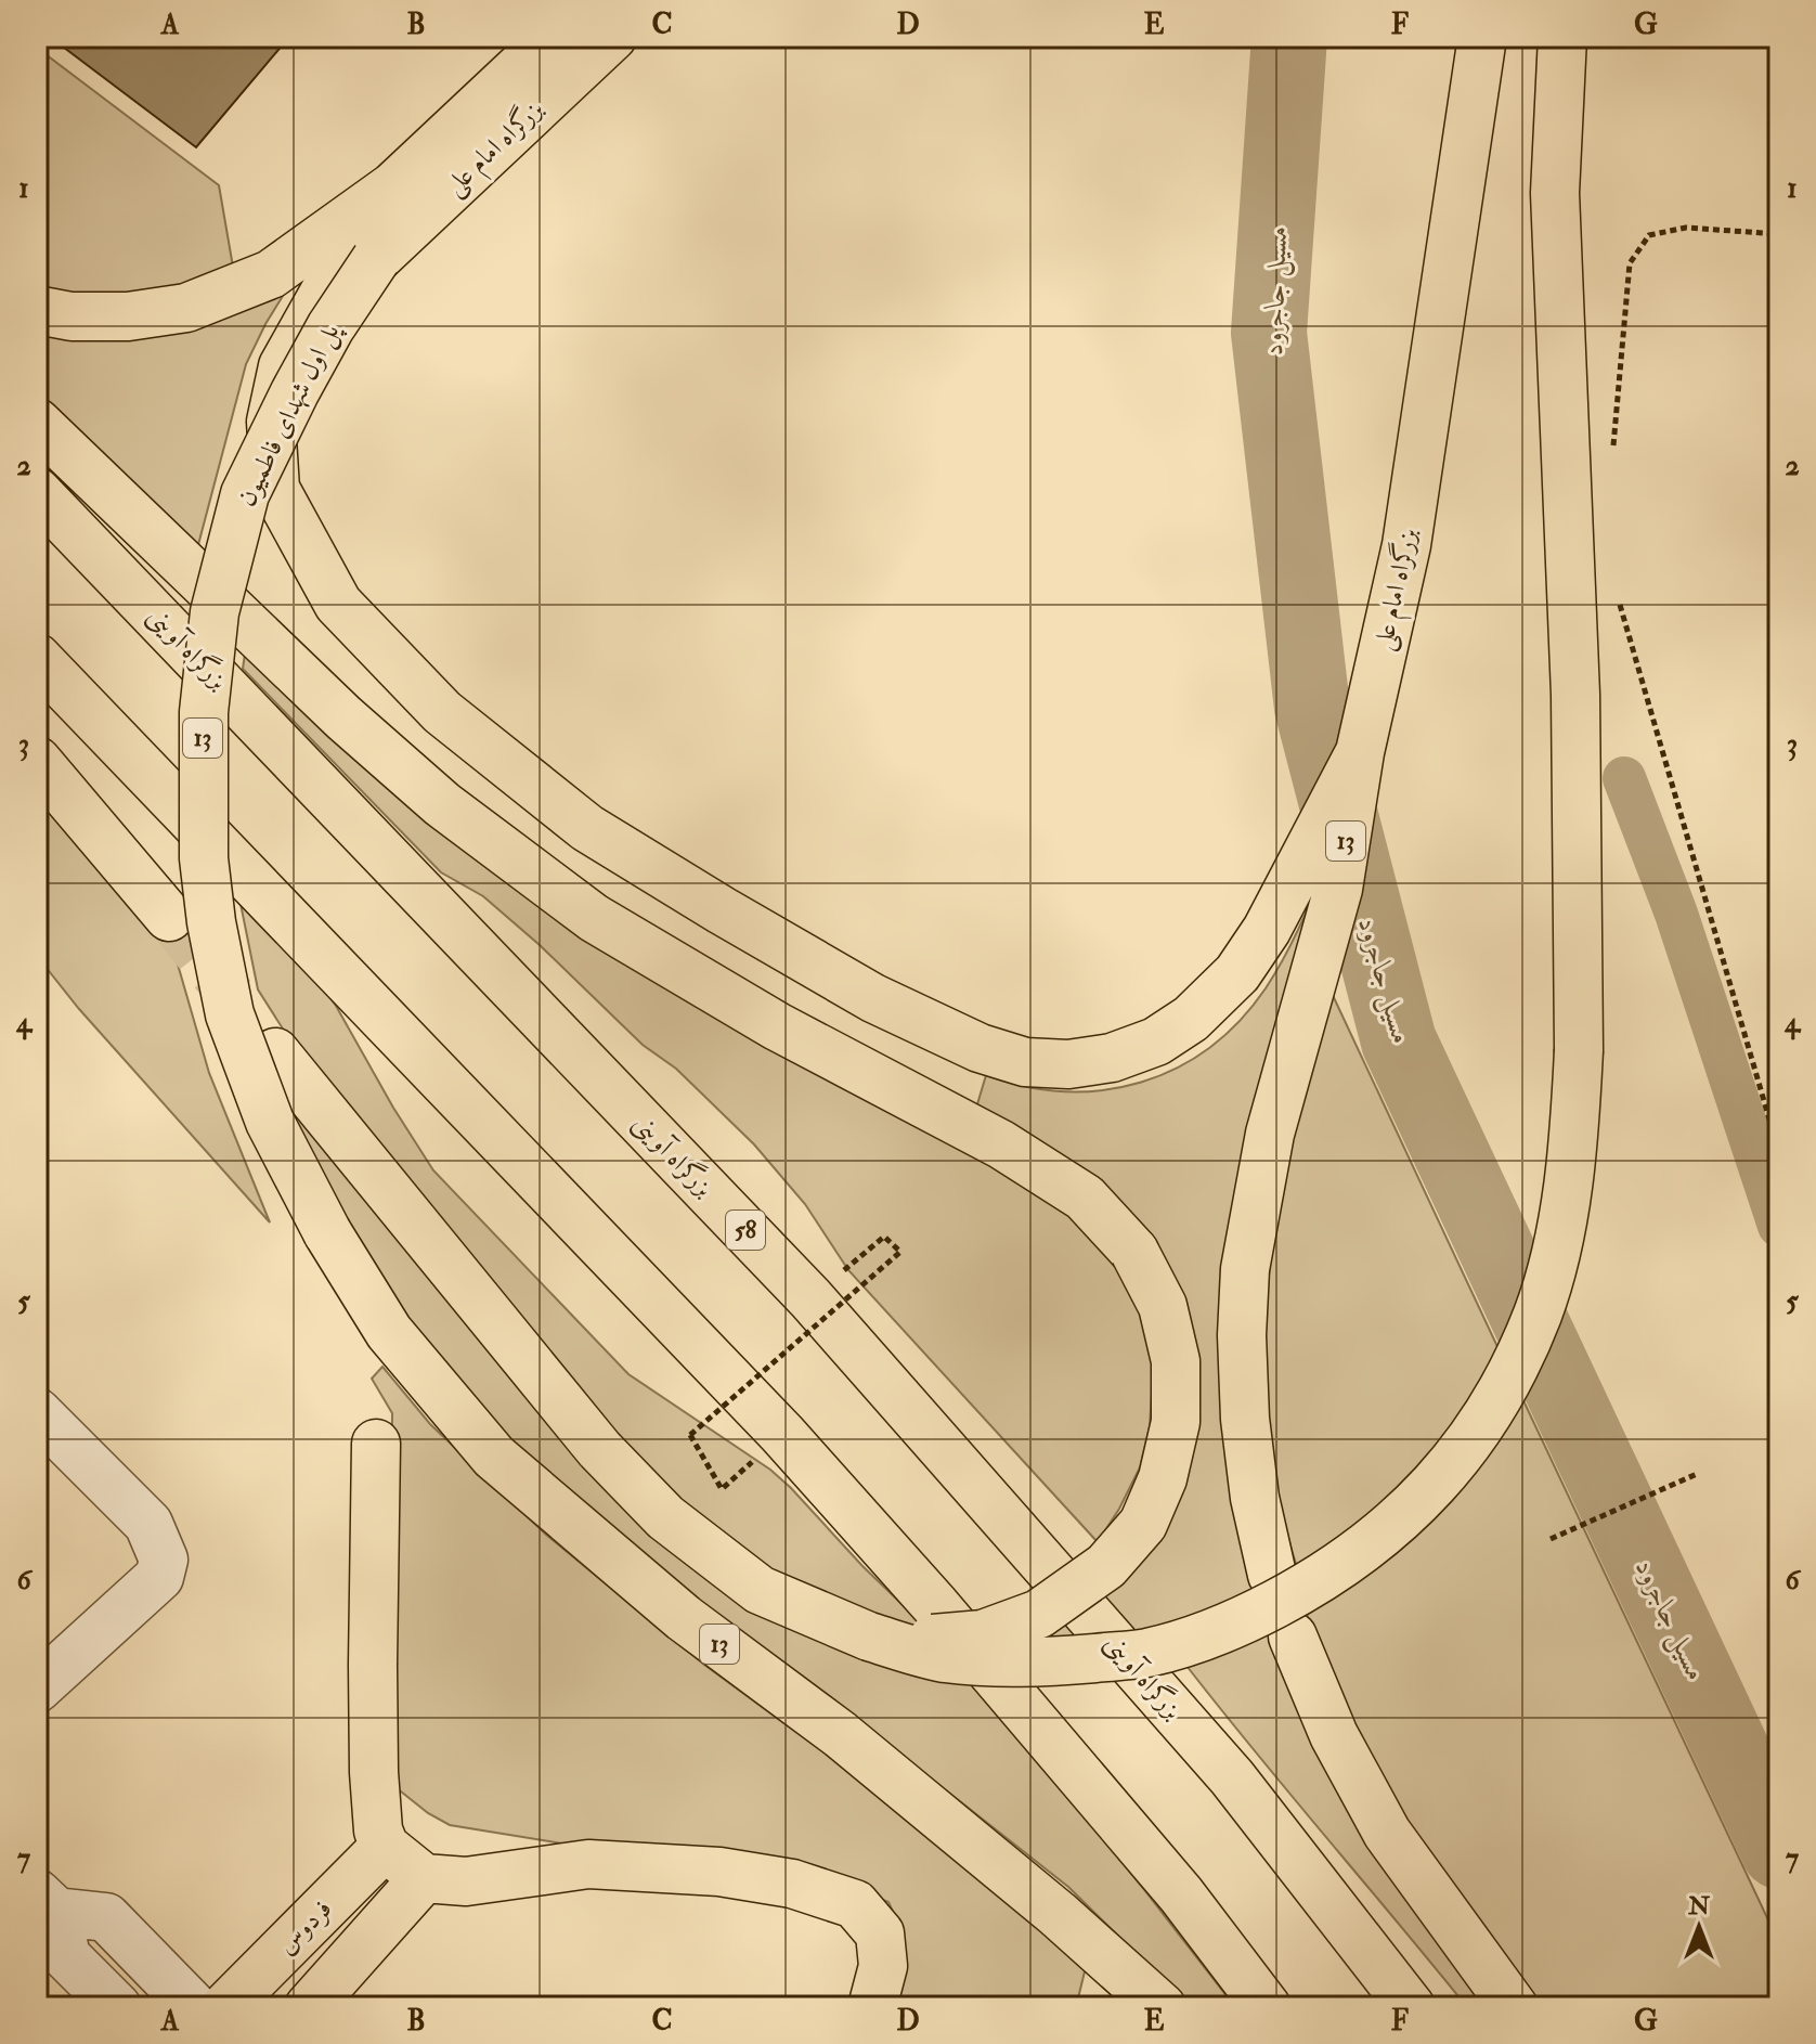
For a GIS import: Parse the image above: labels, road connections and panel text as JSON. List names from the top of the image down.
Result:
{
  "streets": {
    "main road": [
      "بزرگراه امام علی",
      "پل اول شهدای فاطمیون",
      "بزرگراه آوینی",
      "13",
      "58",
      "فردوس"
    ]
  },
  "crossings": [
    ["بزرگراه امام علی", "پل اول شهدای فاطمیون"]
  ],
  "water": ["مسیل جاجرود"],
  "north": "top",
  "grid": {
    "columns": [
      "A",
      "B",
      "C",
      "D",
      "E",
      "F",
      "G"
    ],
    "rows": [
      "1",
      "2",
      "3",
      "4",
      "5",
      "6",
      "7"
    ]
  }
}
